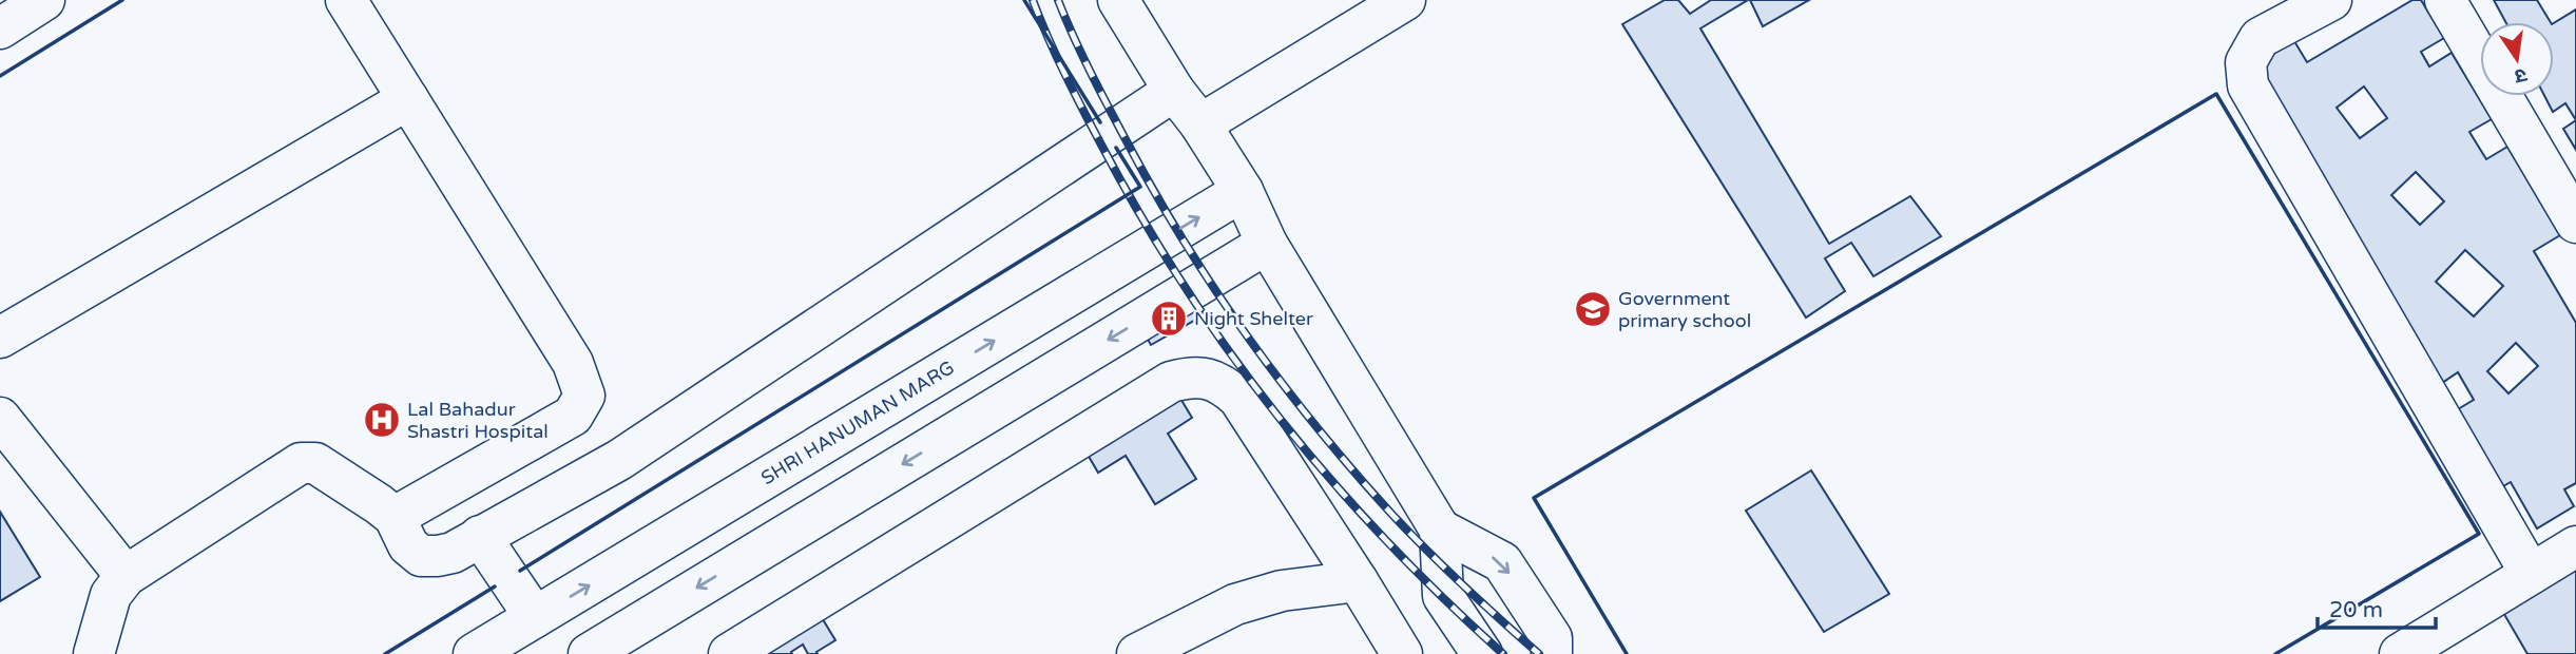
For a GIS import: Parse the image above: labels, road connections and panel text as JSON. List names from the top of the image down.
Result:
{
  "streets": {
    "street": ["SHRI HANUMAN MARG"]
  },
  "places": {
    "school or university": ["Government primary school"],
    "building": ["Night Shelter"],
    "hospital": ["Lal Bahadur Shastri Hospital"]
  },
  "scale_bar": "20 m",
  "north": "bottom"
}
